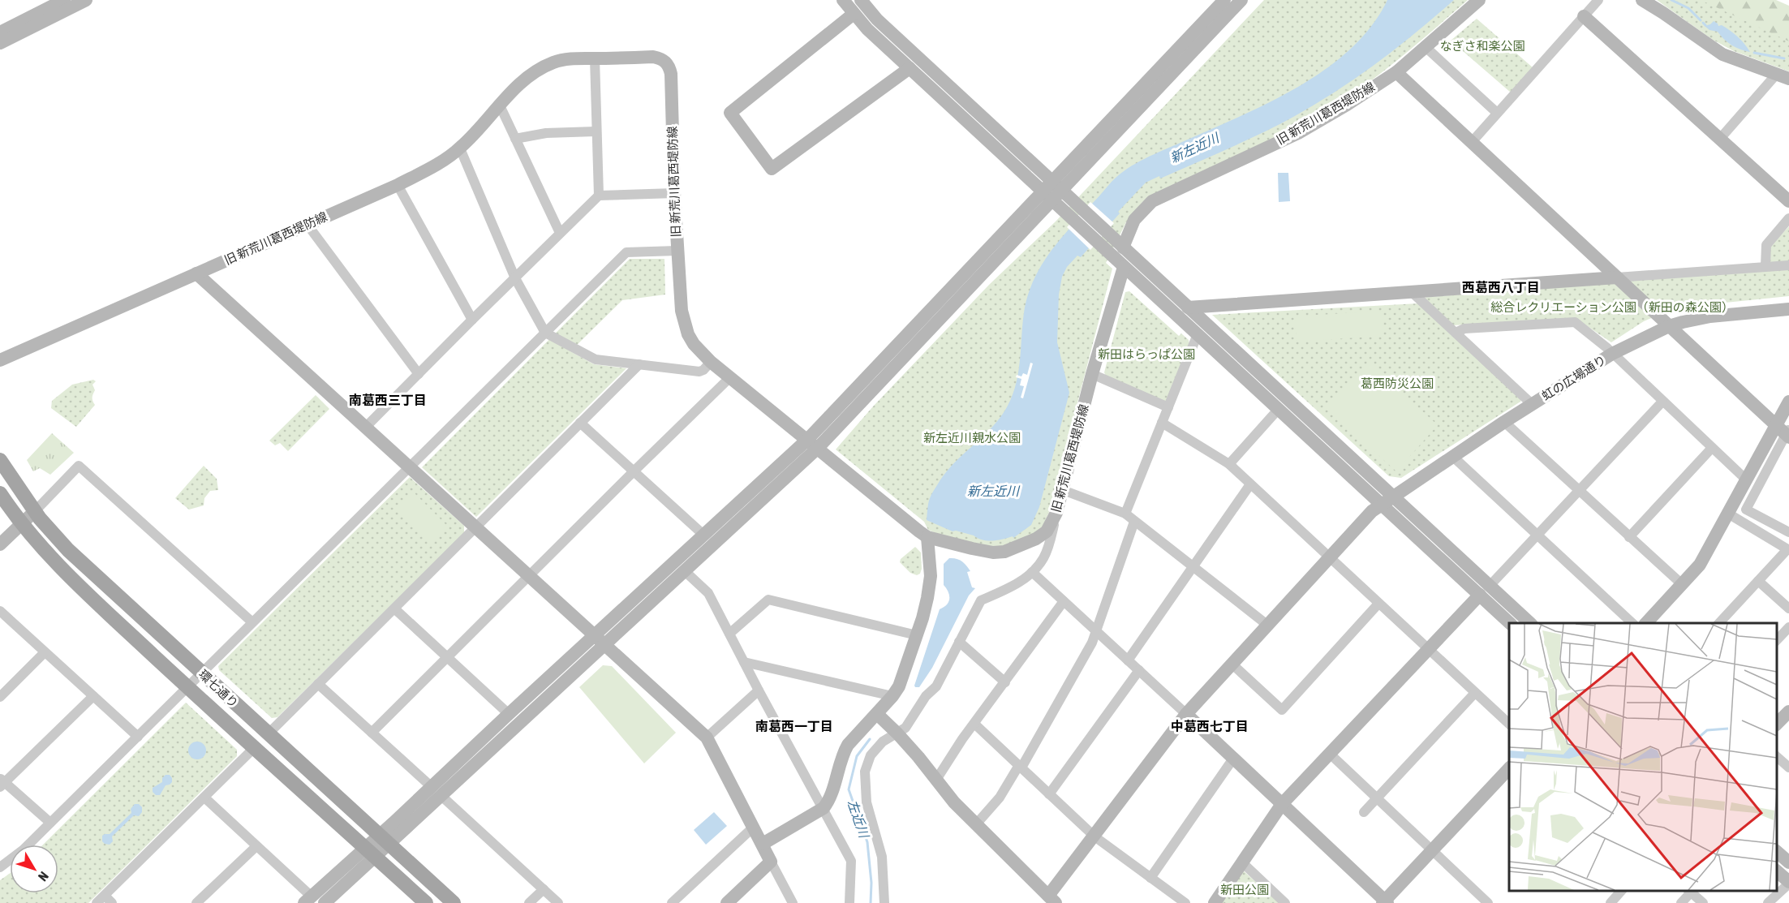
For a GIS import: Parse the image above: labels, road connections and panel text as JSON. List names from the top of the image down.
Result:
{
  "streets": {
    "main road": ["環七通り"],
    "street": ["旧 新荒川葛西堤防線", "虹の広場通り"]
  },
  "districts": [
    "西葛西八丁目",
    "南葛西三丁目",
    "南葛西一丁目",
    "中葛西七丁目"
  ],
  "water": ["新左近川", "左近川"],
  "parks": [
    "なぎさ和楽公園",
    "総合レクリエーション公園（新田の森公園）",
    "新田はらっぱ公園",
    "葛西防災公園",
    "新左近川親水公園",
    "新田公園"
  ],
  "north": "bottom right"
}
